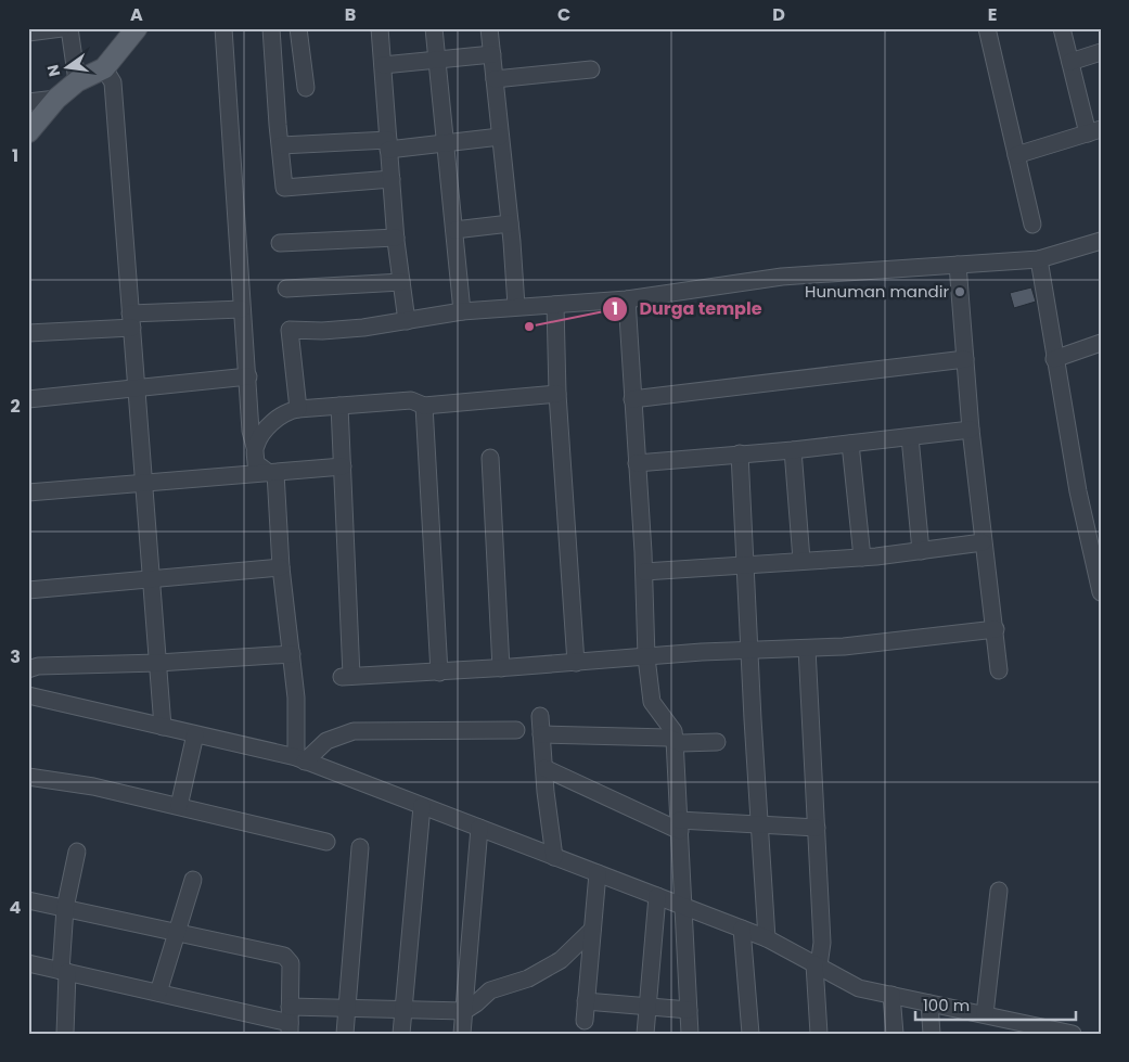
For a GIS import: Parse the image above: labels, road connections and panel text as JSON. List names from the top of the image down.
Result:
{
  "places": ["Hunuman mandir", "Durga temple"],
  "scale_bar": "100 m",
  "north": "left",
  "grid": {
    "columns": [
      "A",
      "B",
      "C",
      "D",
      "E"
    ],
    "rows": [
      "1",
      "2",
      "3",
      "4"
    ]
  }
}
